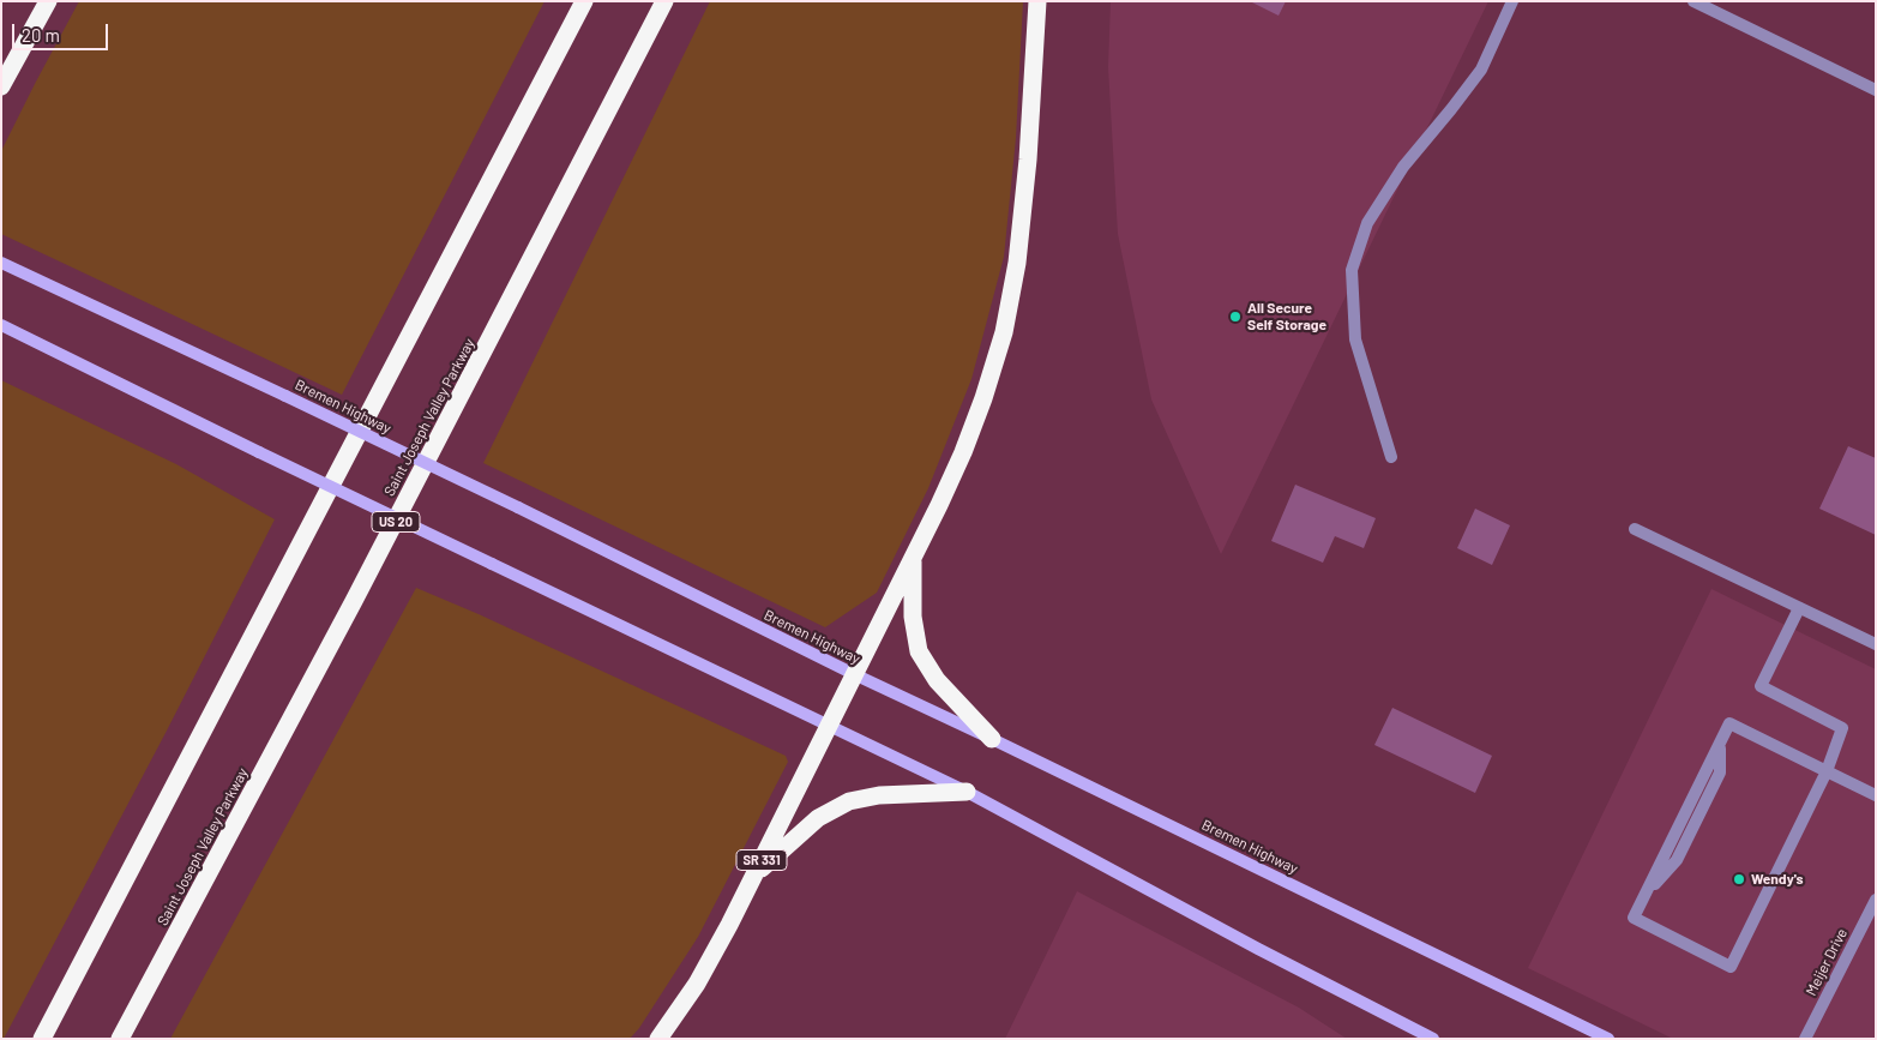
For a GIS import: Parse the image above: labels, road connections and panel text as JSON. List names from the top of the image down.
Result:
{
  "streets": {
    "highway": ["Saint Joseph Valley Parkway", "US 20", "SR 331"],
    "main road": ["Bremen Highway"],
    "street": ["Meijer Drive"]
  },
  "crossings": [
    ["Bremen Highway", "SR 331"]
  ],
  "places": ["All Secure Self Storage", "Wendy's"],
  "scale_bar": "20 m"
}
